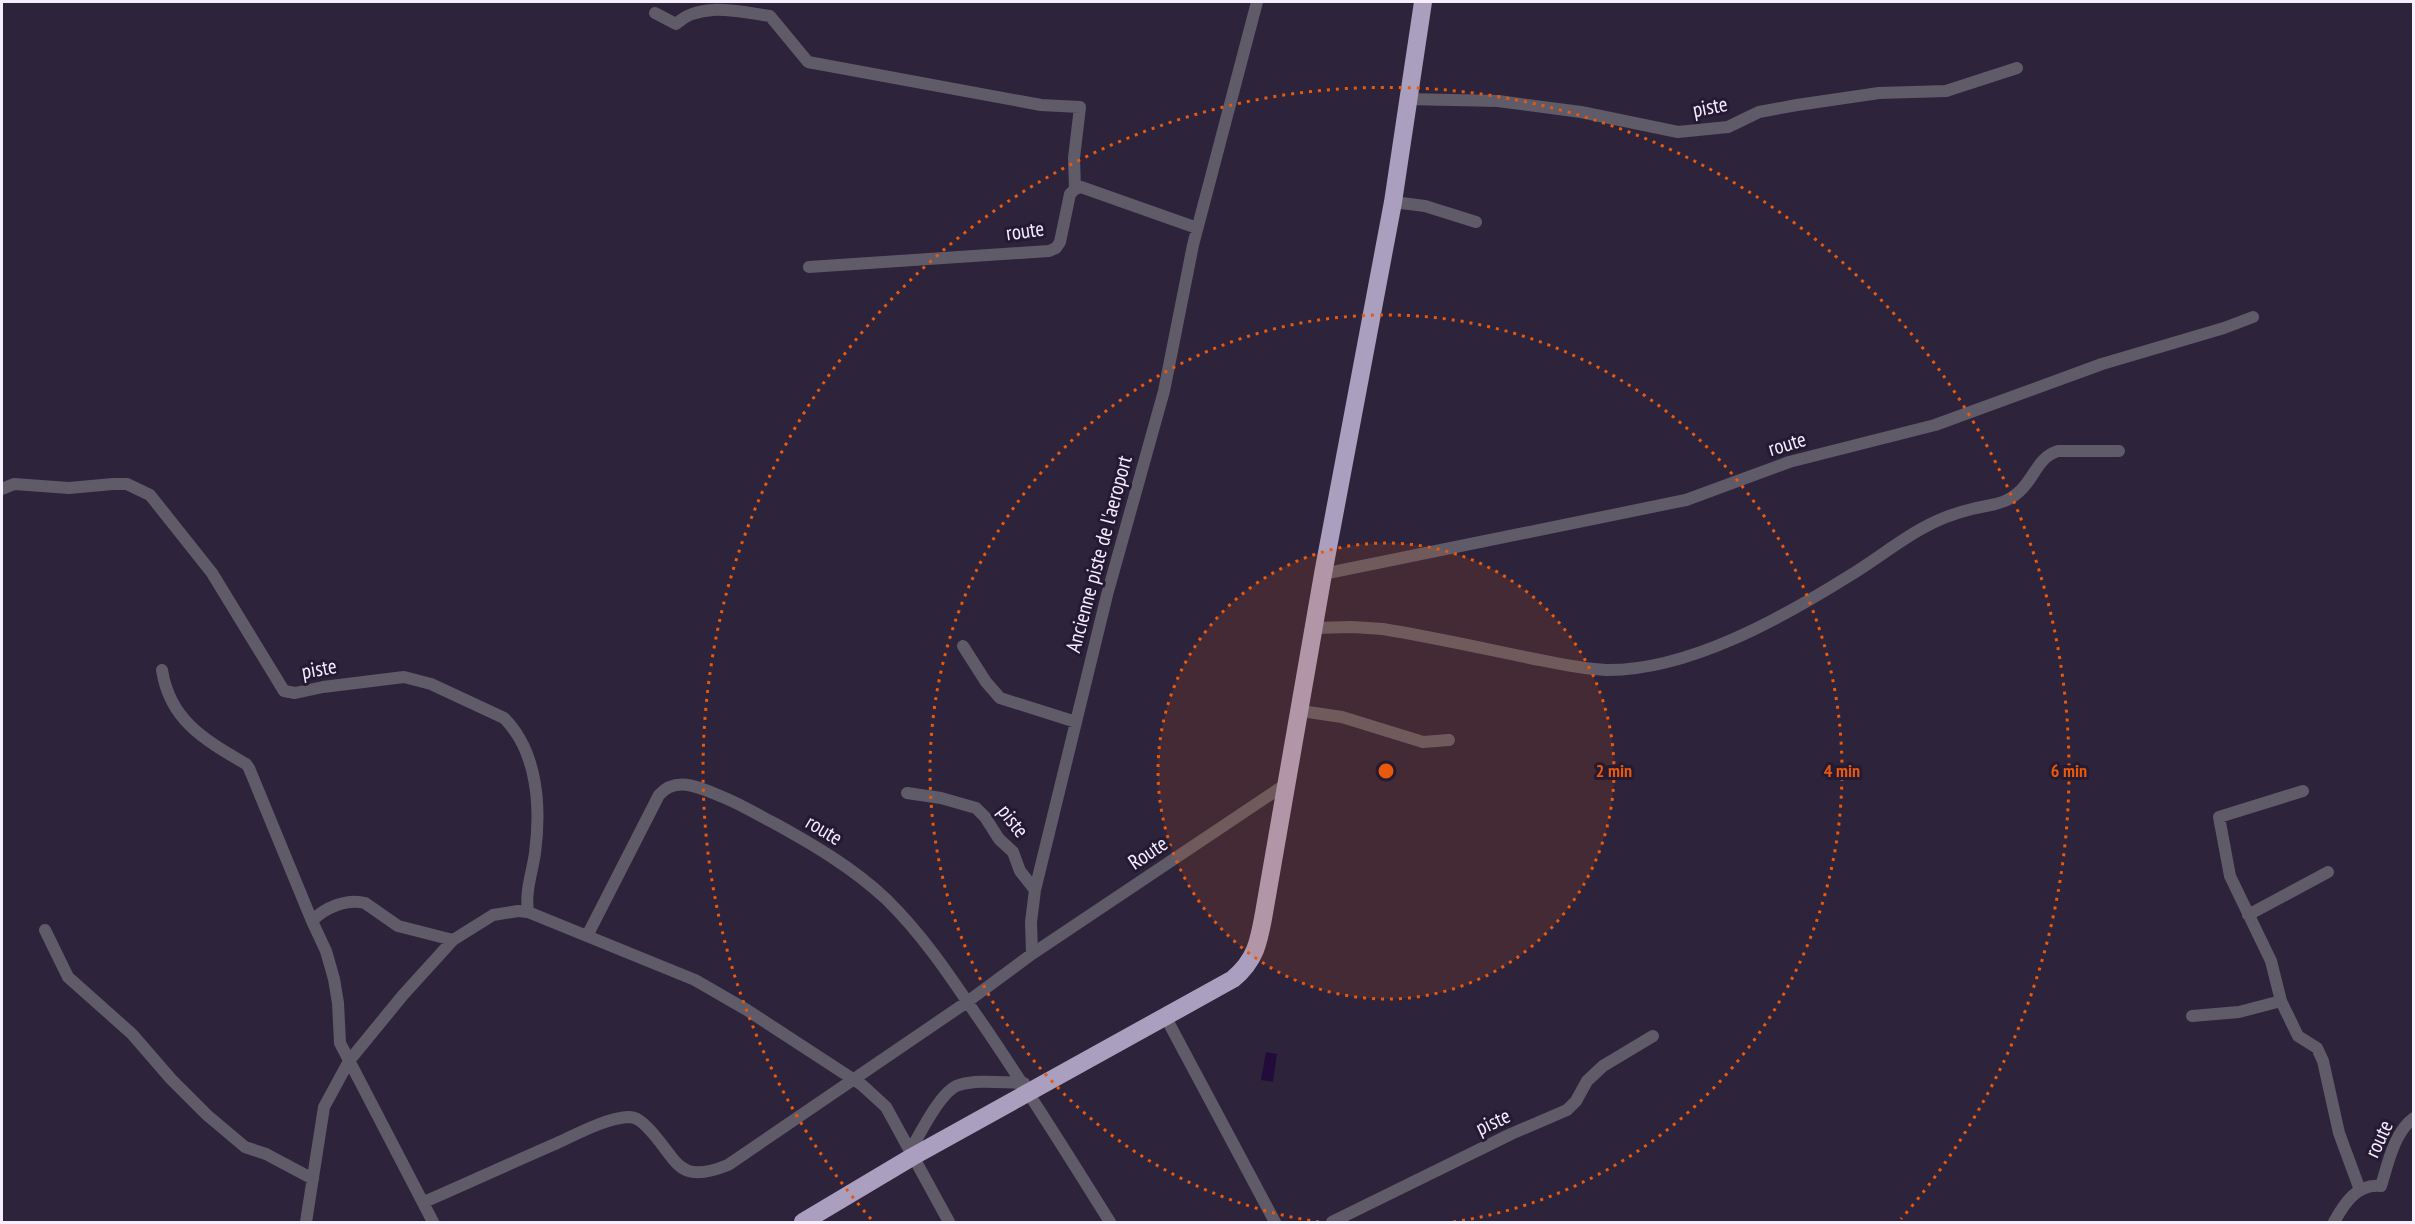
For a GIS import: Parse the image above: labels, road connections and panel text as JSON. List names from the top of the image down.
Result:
{
  "streets": {
    "street": [
      "piste",
      "route",
      "Ancienne piste de l'aeroport",
      "Route"
    ]
  },
  "crossings": [
    ["piste", "Ancienne piste de l'aeroport"],
    ["Ancienne piste de l'aeroport", "Route"]
  ],
  "rings": ["2 min", "4 min", "6 min"]
}
